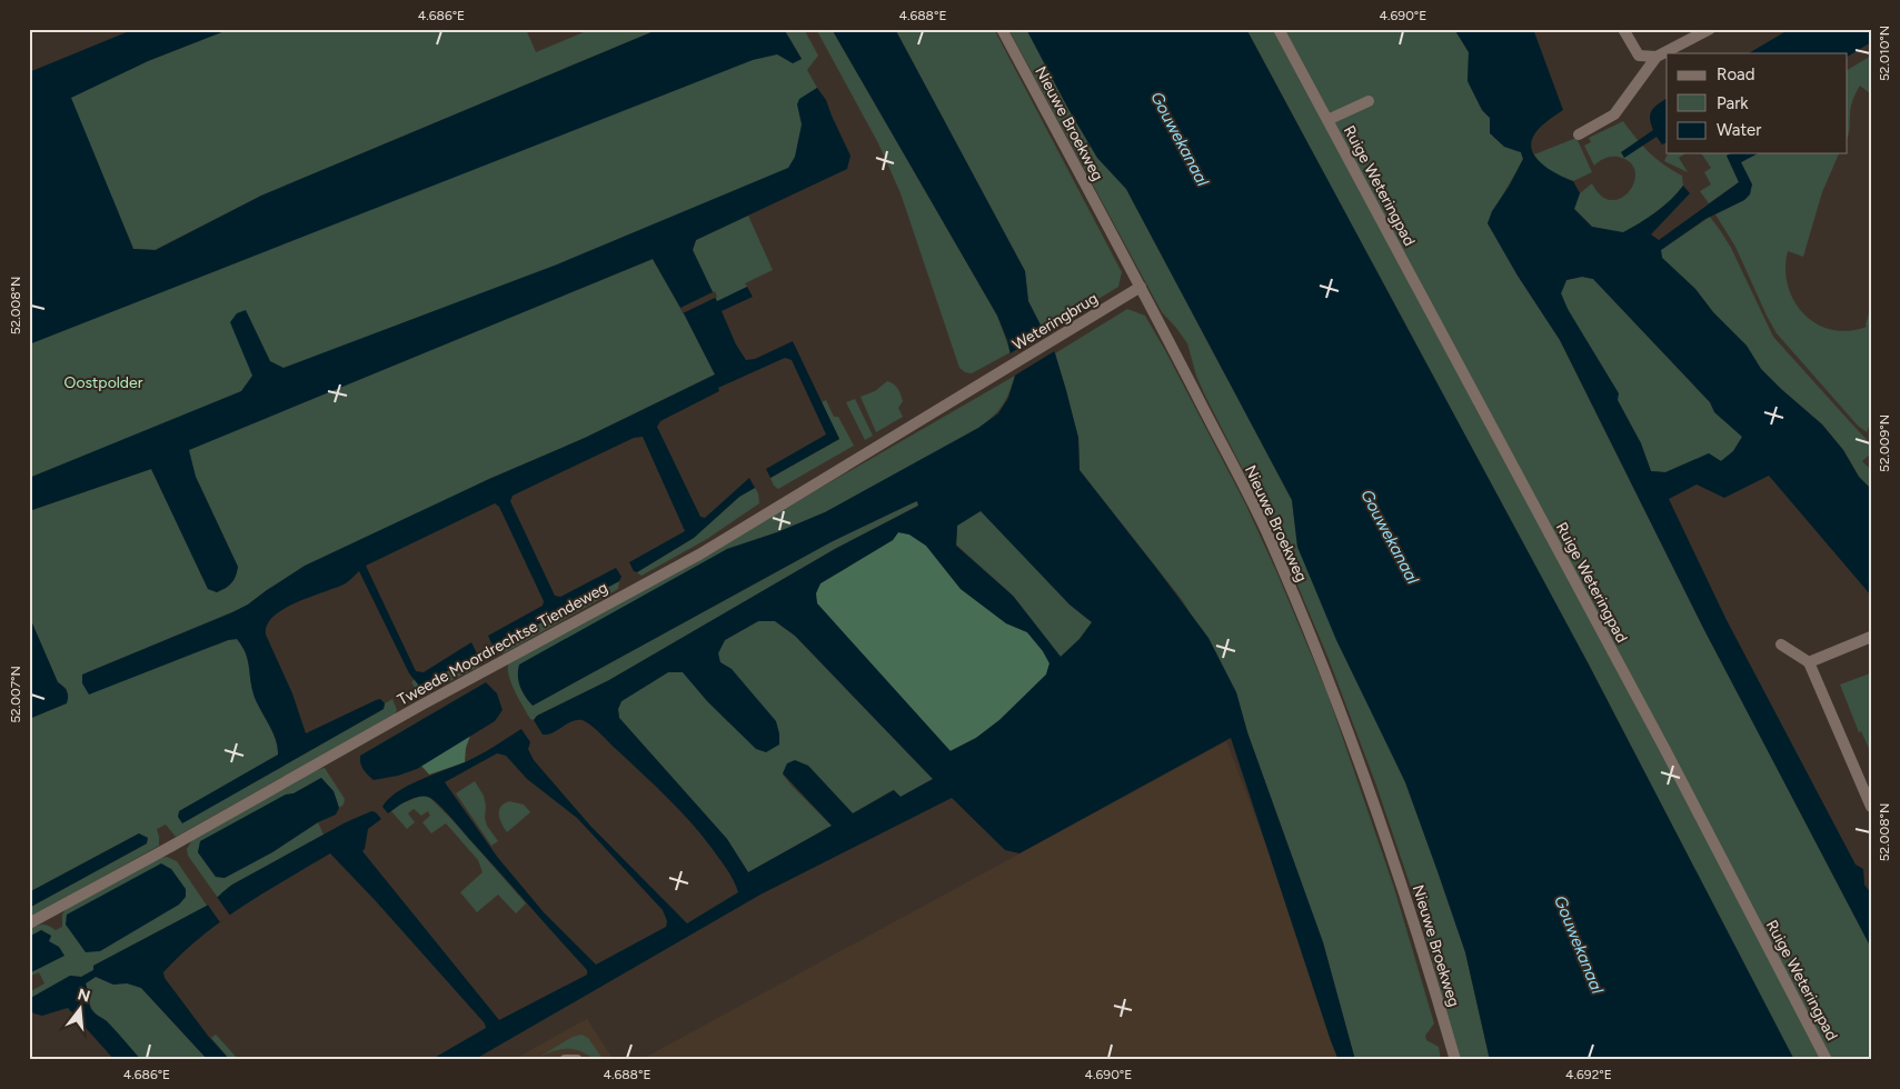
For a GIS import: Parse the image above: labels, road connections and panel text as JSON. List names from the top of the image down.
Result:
{
  "streets": {
    "street": [
      "Nieuwe Broekweg",
      "Ruige Weteringpad",
      "Weteringbrug",
      "Tweede Moordrechtse Tiendeweg"
    ]
  },
  "crossings": [
    ["Nieuwe Broekweg", "Weteringbrug"],
    ["Weteringbrug", "Tweede Moordrechtse Tiendeweg"]
  ],
  "water": ["Gouwekanaal"],
  "parks": ["Oostpolder"],
  "legend": ["Road", "Park", "Water"],
  "north": "top",
  "coordinates": [
    "4.686°E",
    "4.688°E",
    "4.690°E",
    "52.010°N",
    "52.008°N",
    "52.009°N",
    "52.007°N",
    "4.692°E"
  ]
}
